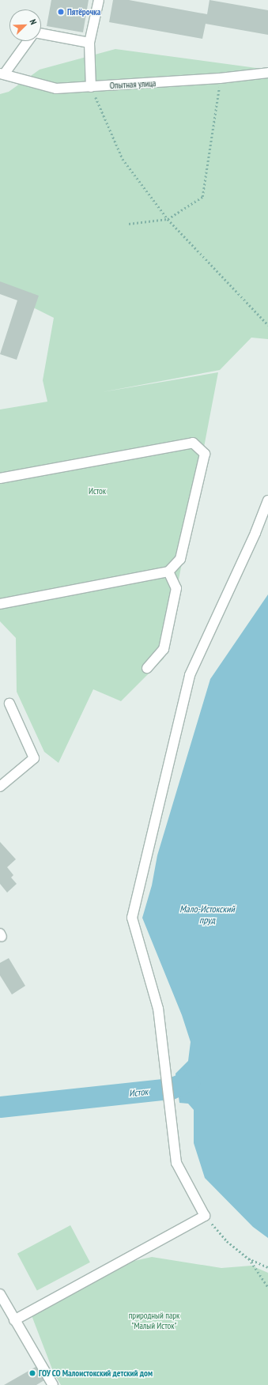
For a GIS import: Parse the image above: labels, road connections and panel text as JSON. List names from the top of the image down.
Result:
{
  "streets": {
    "street": ["Опытная улица"]
  },
  "water": ["Мало-Истокский пруд", "Исток"],
  "parks": ["Исток", "природный парк \"Малый Исток\""],
  "places": ["Пятёрочка", "ГОУ СО Малоистокский детский дом"],
  "north": "top right"
}
